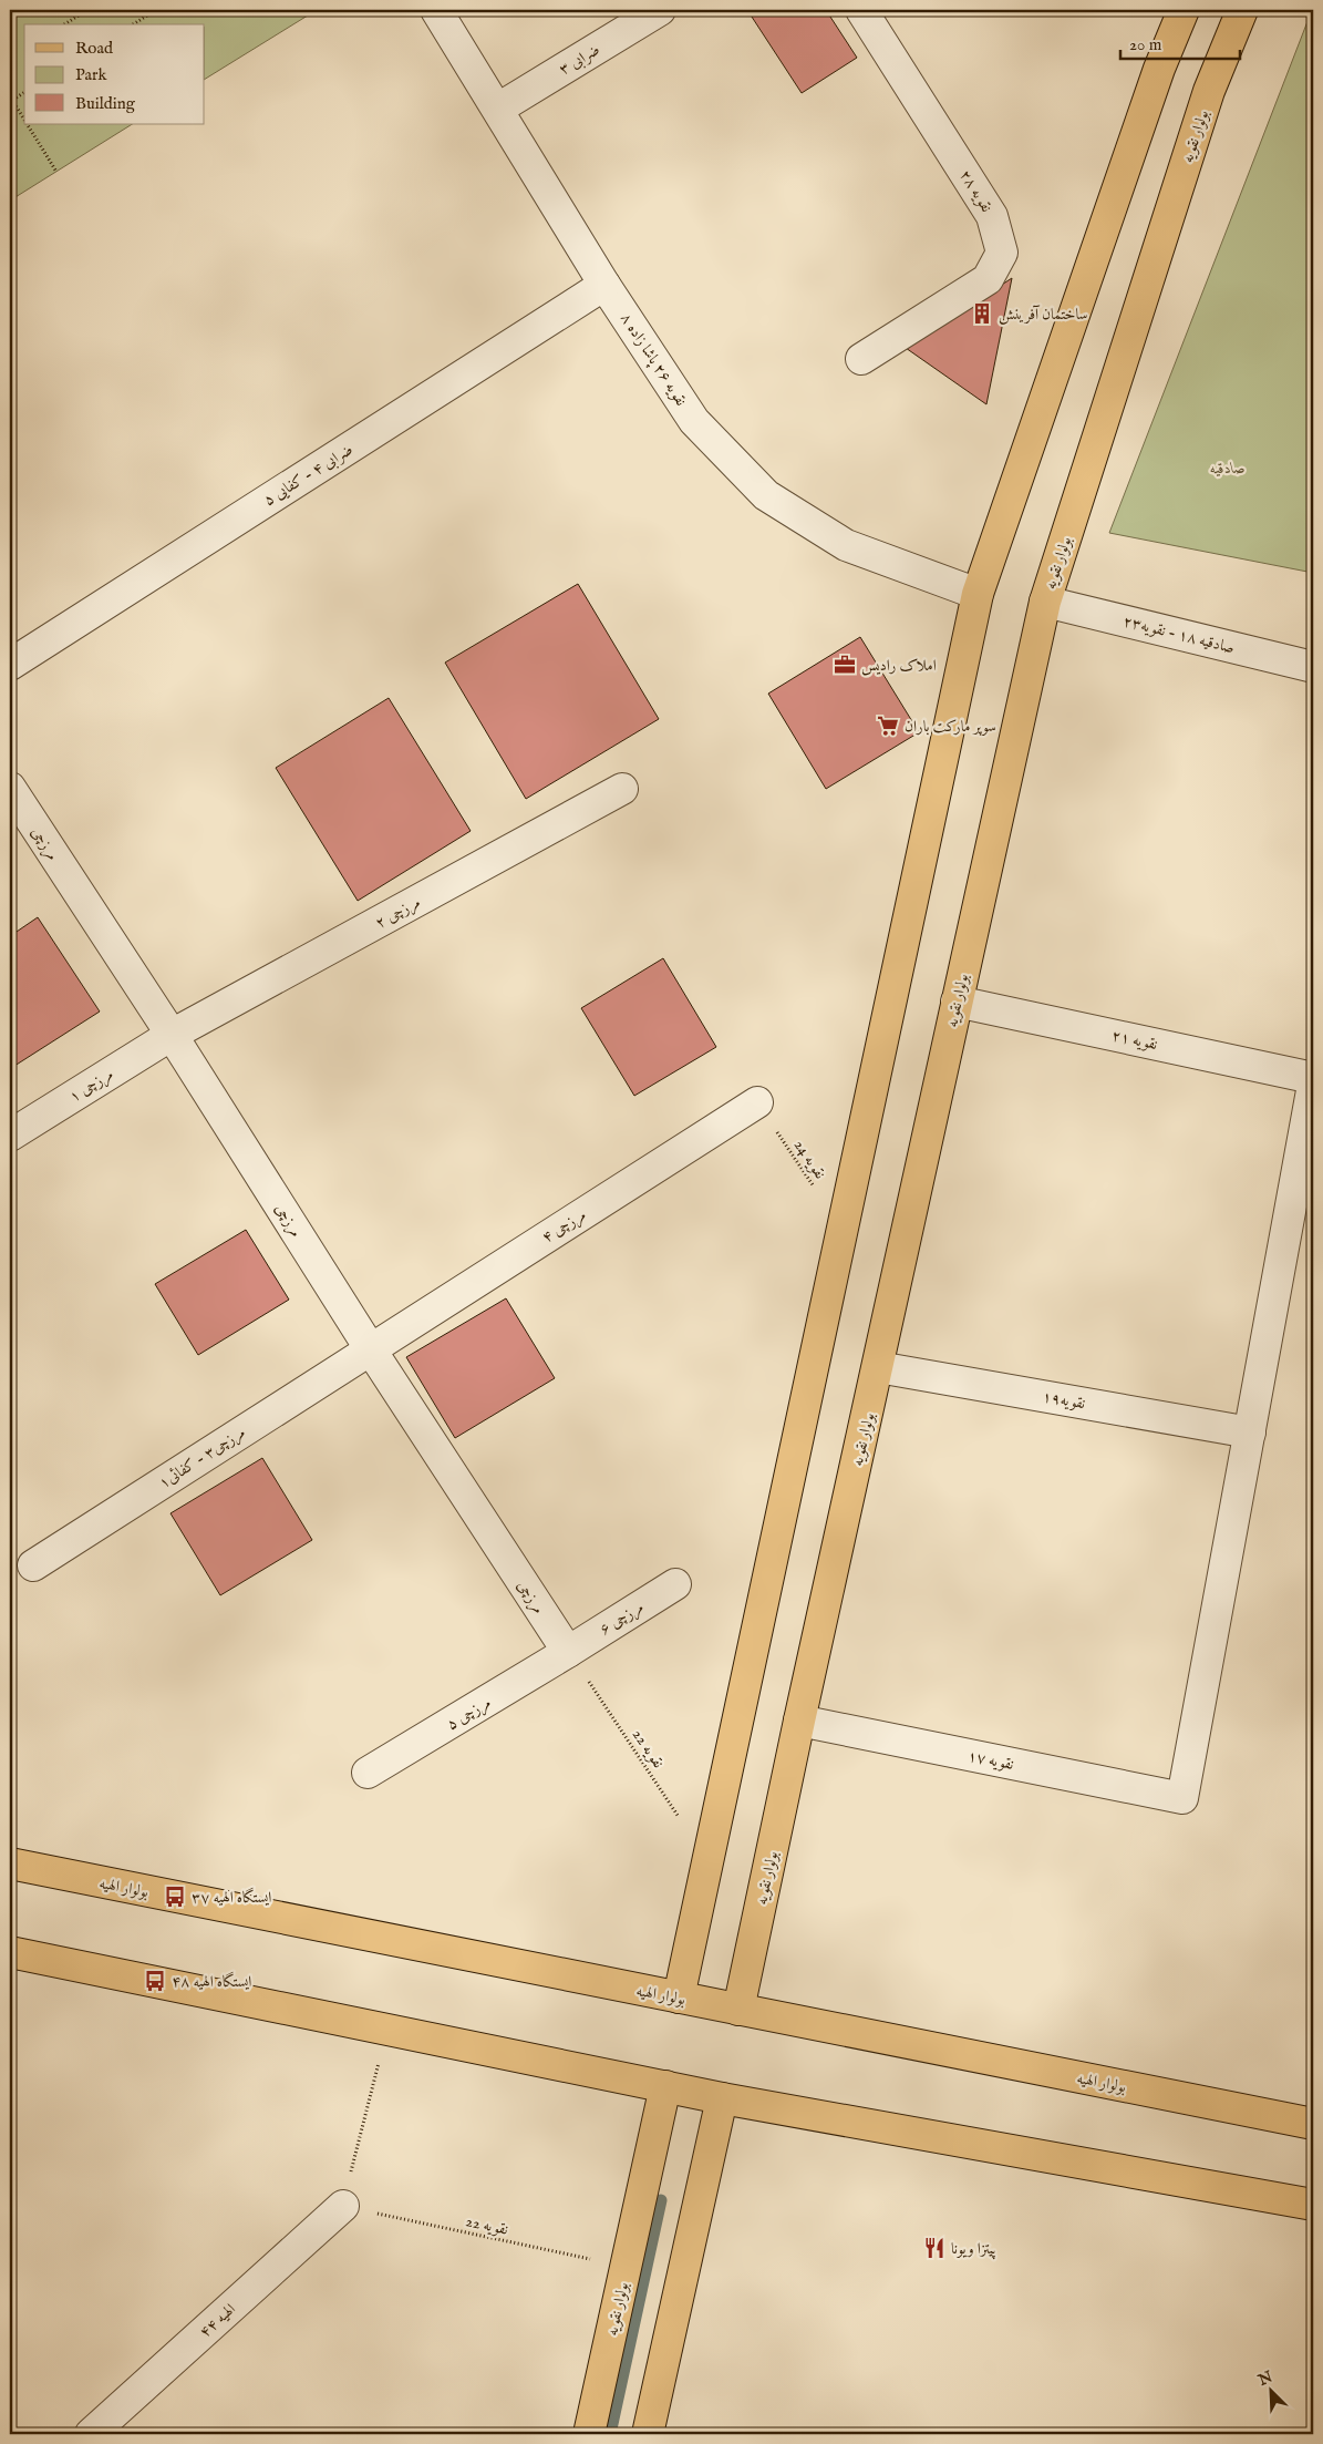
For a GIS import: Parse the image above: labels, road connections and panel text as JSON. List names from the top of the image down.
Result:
{
  "streets": {
    "main road": ["بولوار نقویه", "بولوار الهیه"],
    "street": [
      "ضرابی ۳",
      "نقویه ۲۸",
      "نقویه ۲۶ پاشا زاده ۸",
      "ضرابی ۴ - کفایی ۵",
      "صادقیه ۱۸ - نقویه۲۳",
      "مرزچی",
      "مرزچی ۲",
      "نقویه ۲۱",
      "مرزچی ۱",
      "مرزچی ۴",
      "نقویه۱۹",
      "مرزچی۳ - کفائی۱",
      "مرزچی ۶",
      "مرزچی ۵",
      "نقویه ۱۷",
      "الهیه ۴۴"
    ],
    "path": ["نقویه 24", "نقویه 22"]
  },
  "crossings": [
    ["ضرابی ۳", "نقویه ۲۶ پاشا زاده ۸"],
    ["بولوار نقویه", "صادقیه ۱۸ - نقویه۲۳"],
    ["بولوار نقویه", "نقویه ۲۱"],
    ["بولوار نقویه", "نقویه۱۹"],
    ["بولوار نقویه", "نقویه 22"],
    ["بولوار نقویه", "نقویه ۱۷"],
    ["بولوار نقویه", "بولوار الهیه"],
    ["نقویه ۲۶ پاشا زاده ۸", "ضرابی ۴ - کفایی ۵"],
    ["مرزچی", "مرزچی ۲"],
    ["مرزچی", "مرزچی ۱"],
    ["مرزچی", "مرزچی ۴"],
    ["مرزچی", "مرزچی۳ - کفائی۱"],
    ["مرزچی", "مرزچی ۶"],
    ["مرزچی", "مرزچی ۵"],
    ["مرزچی", "نقویه 22"],
    ["مرزچی ۲", "مرزچی ۱"],
    ["نقویه 24", "مرزچی ۴"],
    ["مرزچی ۴", "مرزچی۳ - کفائی۱"],
    ["نقویه۱۹", "نقویه ۱۷"],
    ["مرزچی ۶", "مرزچی ۵"],
    ["مرزچی ۶", "نقویه 22"],
    ["مرزچی ۵", "نقویه 22"],
    ["نقویه 22", "الهیه ۴۴"]
  ],
  "parks": ["صادقیه"],
  "places": {
    "building": ["ساختمان آفرینش"],
    "office": ["املاک رادیس"],
    "supermarket": ["سوپر مارکت باران"],
    "bus stop": ["ایستگاه الهیه ۳۷", "ایستگاه الهیه ۴۸"],
    "restaurant": ["پیتزا ویونا"]
  },
  "legend": ["Road", "Park", "Building"],
  "scale_bar": "20 m",
  "north": "top left"
}
